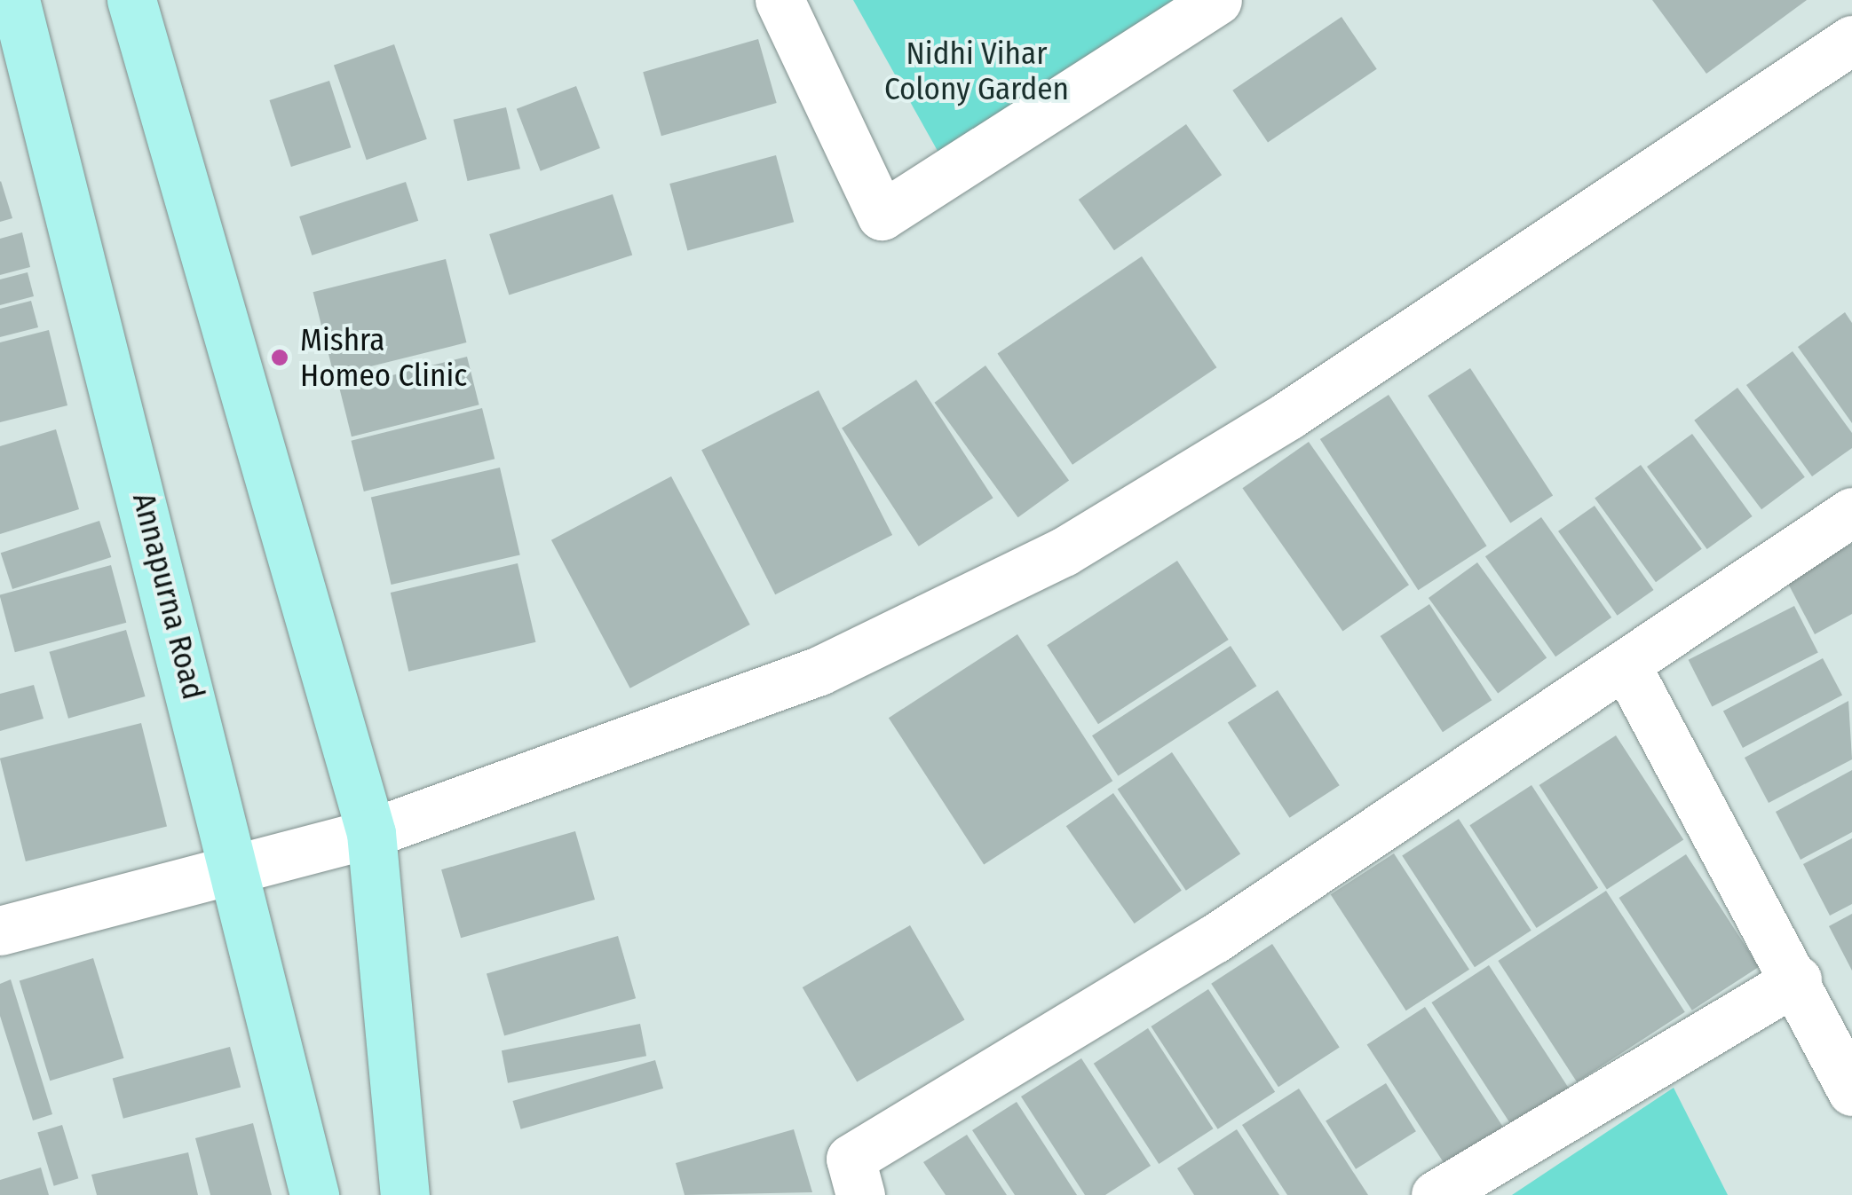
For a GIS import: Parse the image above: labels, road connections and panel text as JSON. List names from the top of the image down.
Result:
{
  "streets": {
    "main road": ["Annapurna Road"]
  },
  "parks": ["Nidhi Vihar Colony Garden"],
  "places": ["Mishra Homeo Clinic"]
}
